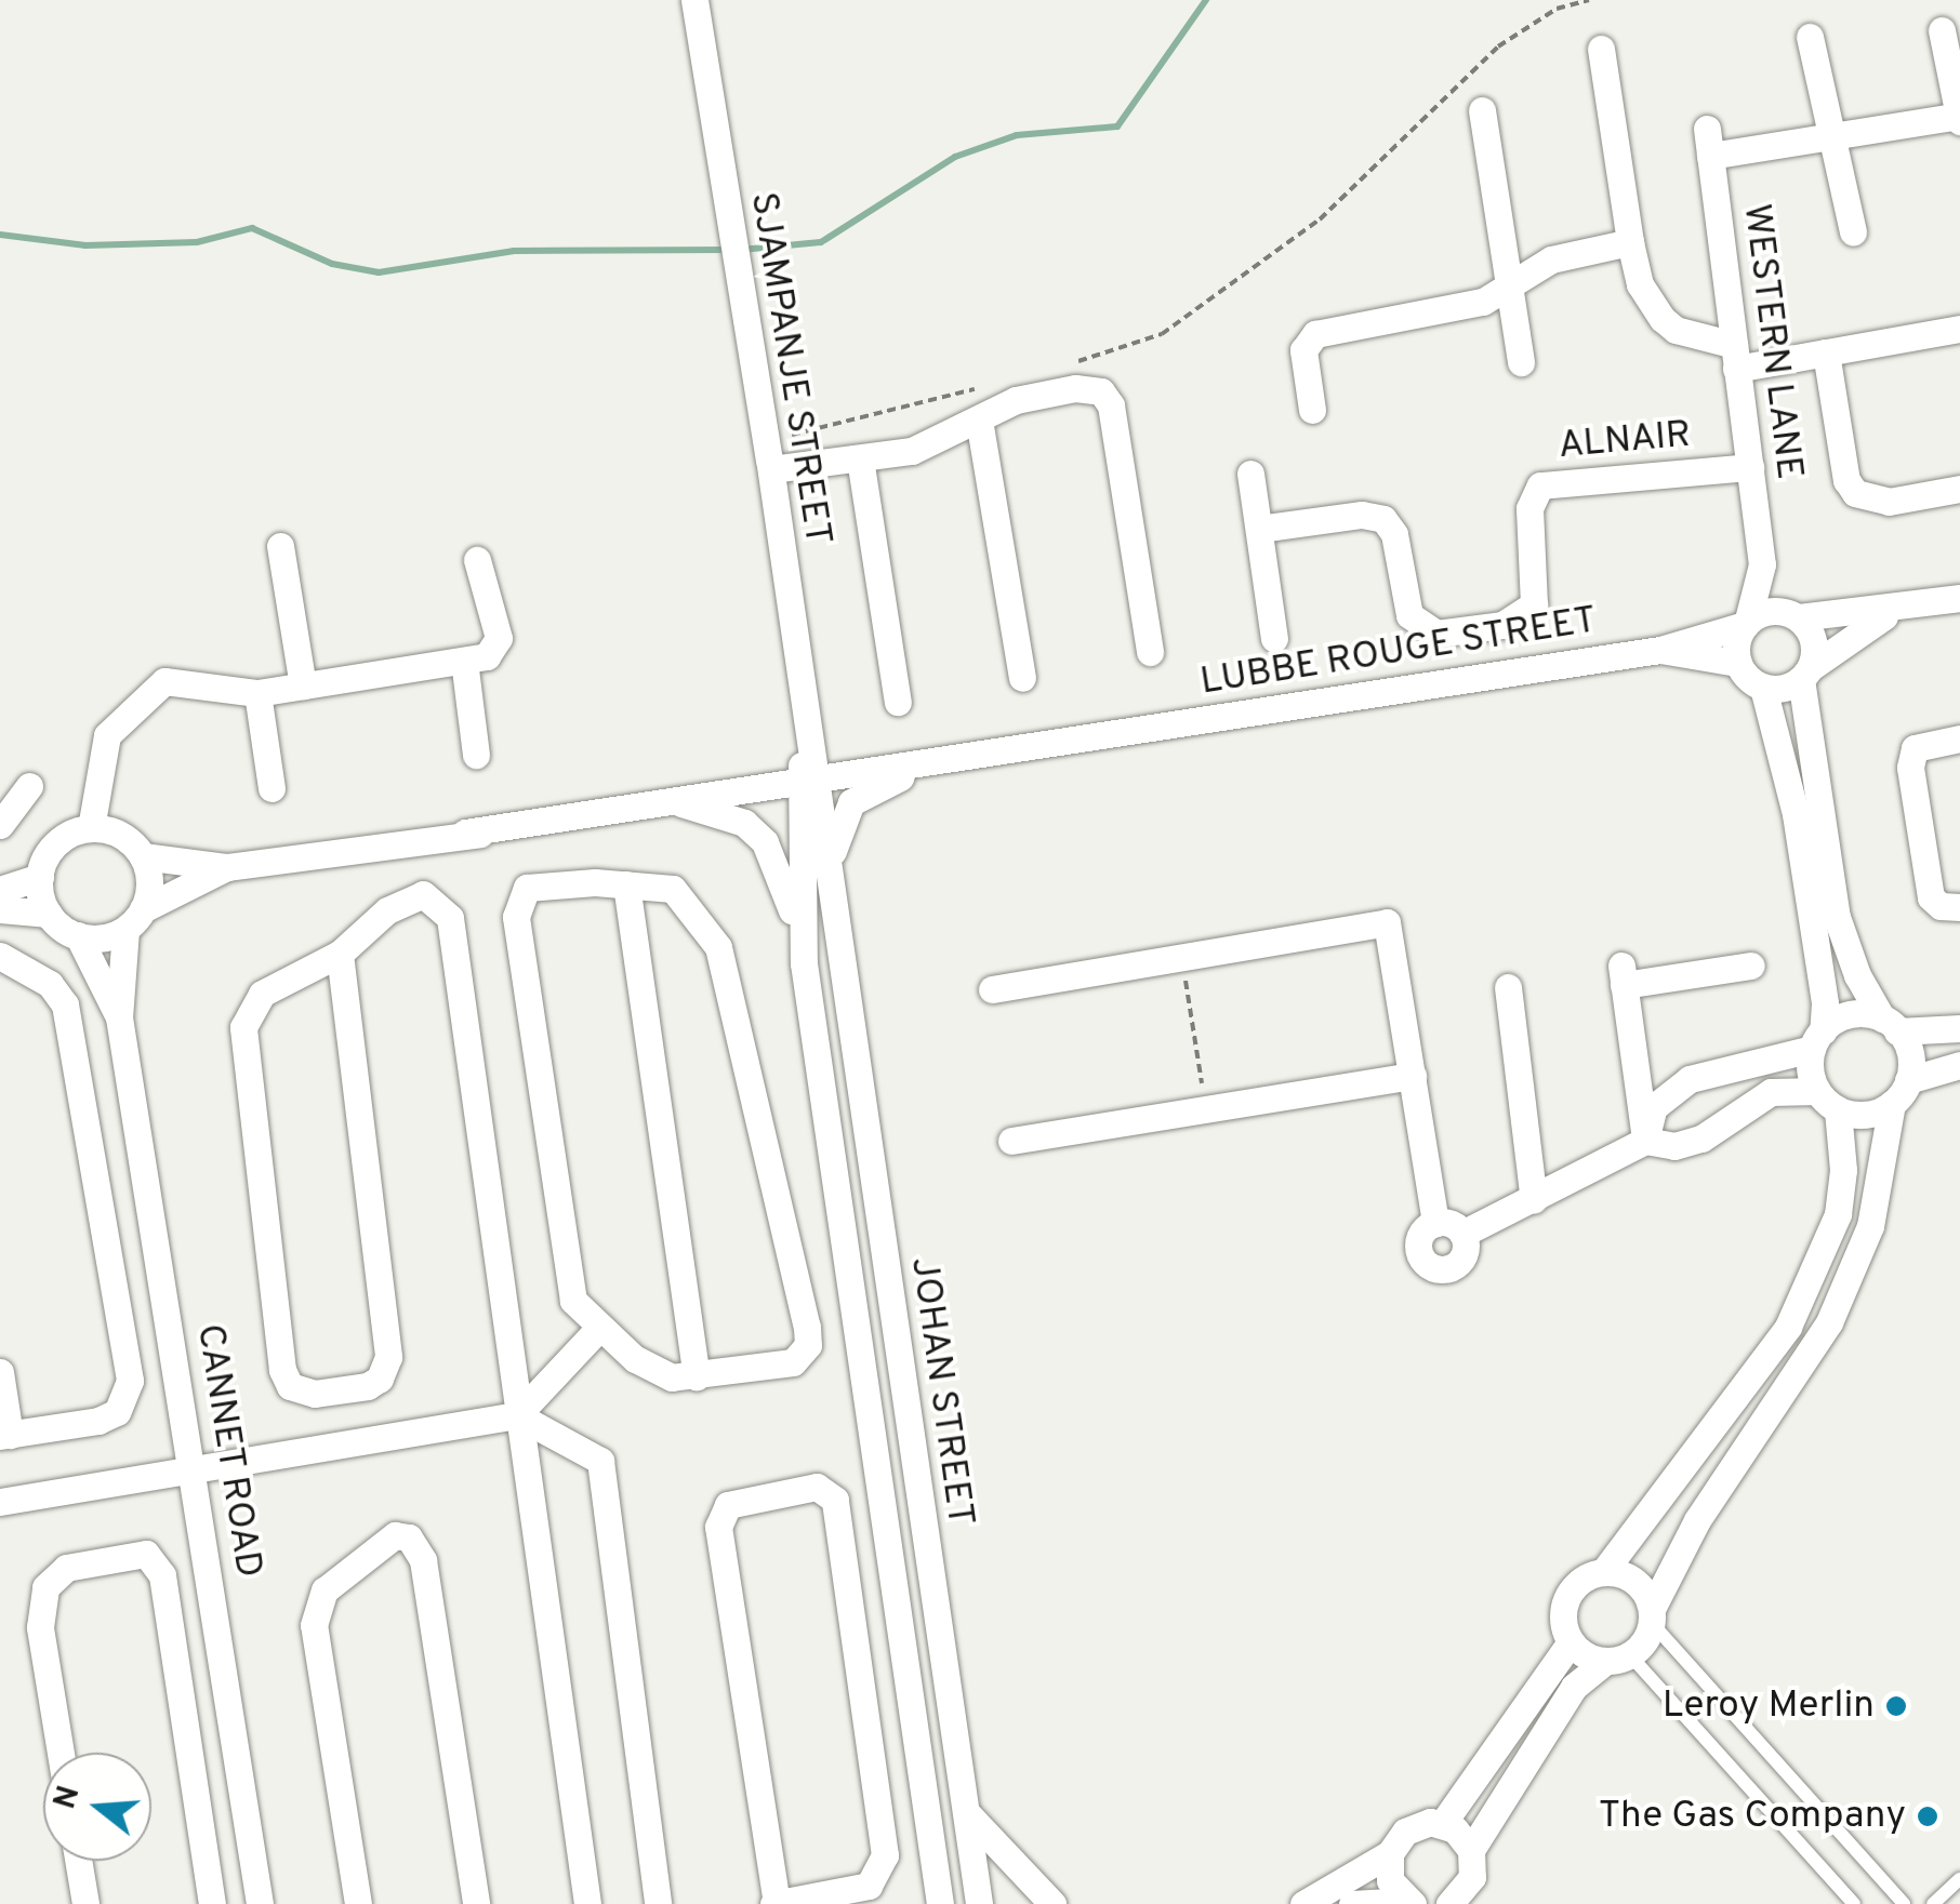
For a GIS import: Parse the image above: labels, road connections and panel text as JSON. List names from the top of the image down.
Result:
{
  "streets": {
    "street": [
      "WESTERN LANE",
      "SJAMPANJE STREET",
      "ALNAIR",
      "LUBBE ROUGE STREET",
      "JOHAN STREET",
      "CANNET ROAD"
    ]
  },
  "crossings": [
    ["WESTERN LANE", "ALNAIR"],
    ["WESTERN LANE", "LUBBE ROUGE STREET"],
    ["SJAMPANJE STREET", "LUBBE ROUGE STREET"],
    ["SJAMPANJE STREET", "JOHAN STREET"],
    ["LUBBE ROUGE STREET", "JOHAN STREET"]
  ],
  "places": ["Leroy Merlin", "The Gas Company"],
  "north": "left"
}
